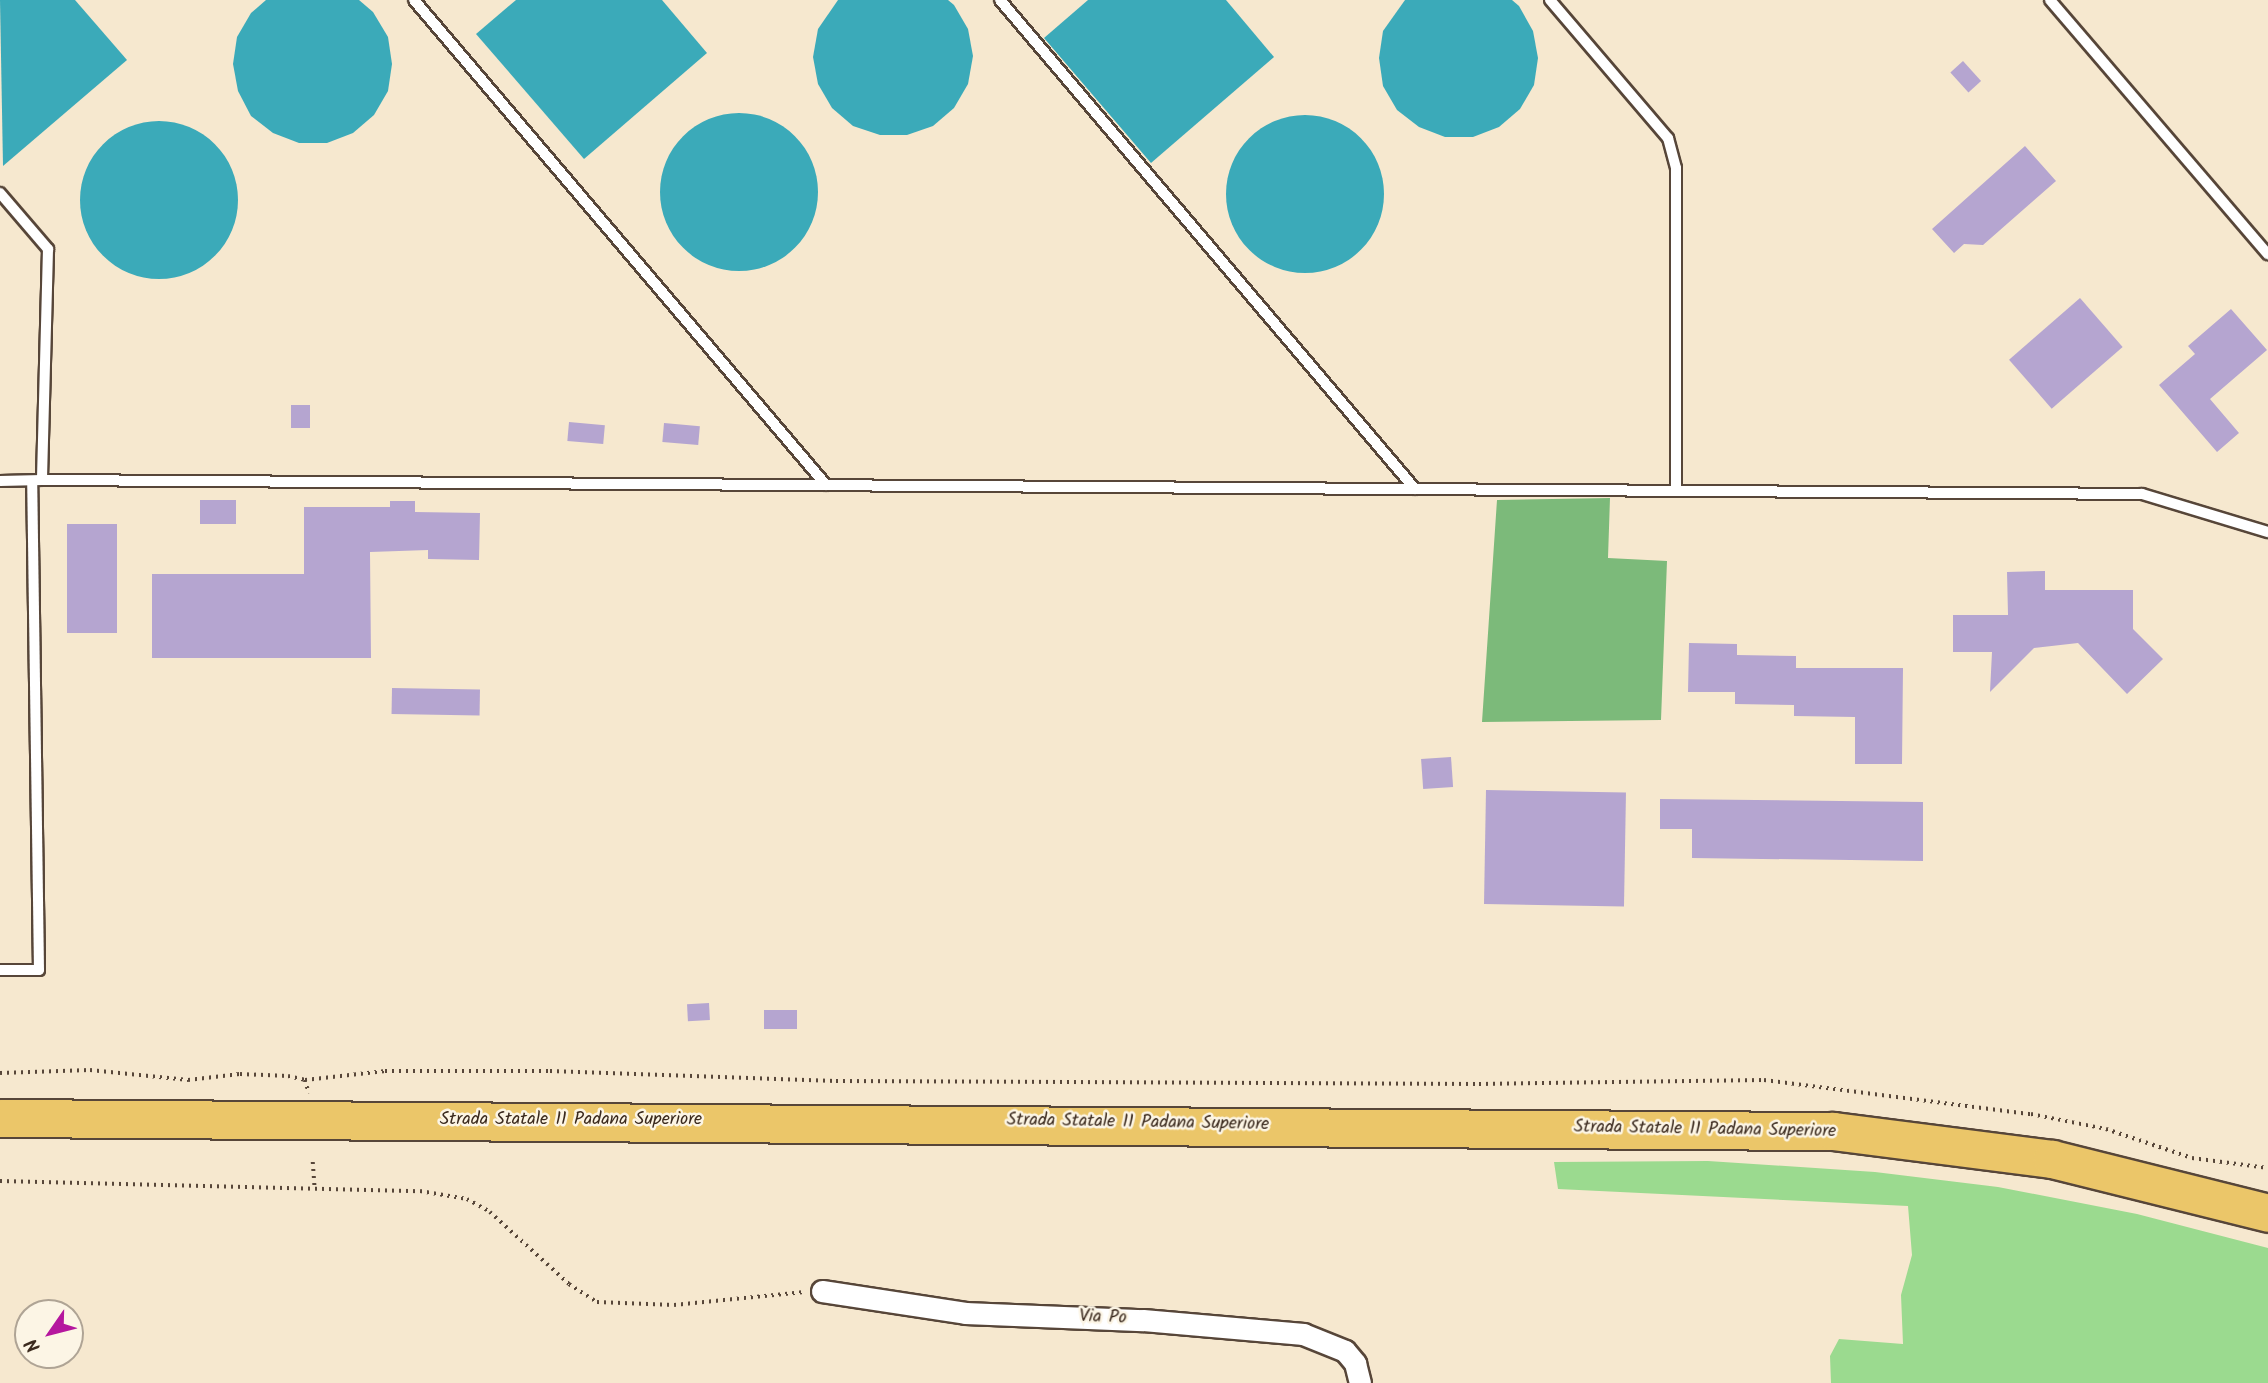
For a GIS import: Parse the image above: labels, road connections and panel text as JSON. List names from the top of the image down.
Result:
{
  "streets": {
    "highway": ["Strada Statale 11 Padana Superiore"],
    "street": ["Via Po"]
  },
  "north": "bottom left"
}
